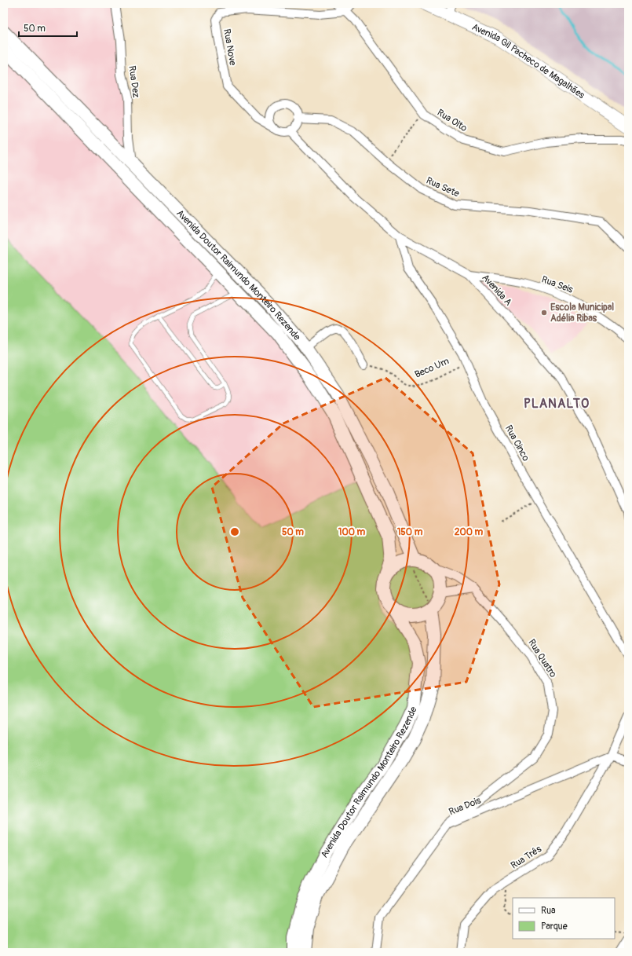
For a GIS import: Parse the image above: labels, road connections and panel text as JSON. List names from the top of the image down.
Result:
{
  "streets": {
    "main road": ["Avenida Doutor Raimundo Monteiro Rezende"],
    "street": [
      "Rua Nove",
      "Avenida Gil Pacheco de Magalhães",
      "Rua Dez",
      "Rua Oito",
      "Rua Sete",
      "Rua Seis",
      "Avenida A",
      "Rua Cinco",
      "Rua Quatro",
      "Rua Dois",
      "Rua Três"
    ],
    "path": ["Beco Um"]
  },
  "crossings": [
    ["Rua Nove", "Rua Oito"],
    ["Rua Nove", "Rua Sete"],
    ["Rua Nove", "Avenida A"],
    ["Rua Dez", "Avenida Doutor Raimundo Monteiro Rezende"],
    ["Rua Sete", "Avenida A"],
    ["Rua Seis", "Avenida A"],
    ["Avenida A", "Rua Cinco"],
    ["Beco Um", "Rua Cinco"],
    ["Rua Quatro", "Rua Dois"],
    ["Rua Dois", "Rua Três"]
  ],
  "districts": ["PLANALTO"],
  "places": ["Escola Municipal Adélia Ribas"],
  "legend": ["Rua", "Parque"],
  "scale_bar": "50 m",
  "rings": [
    "50 m",
    "100 m",
    "150 m",
    "200 m"
  ]
}
